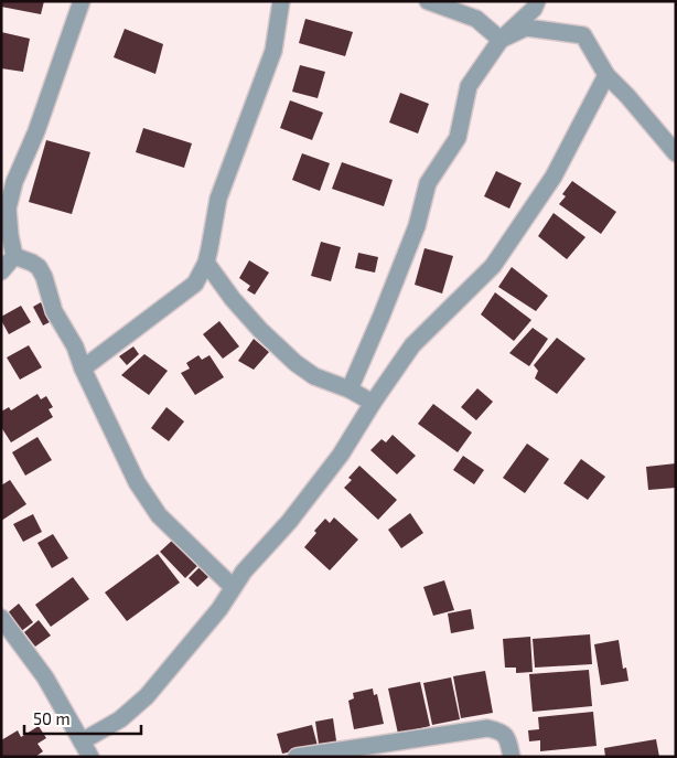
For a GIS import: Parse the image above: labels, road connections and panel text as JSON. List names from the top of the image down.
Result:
{
  "scale_bar": "50 m"
}
